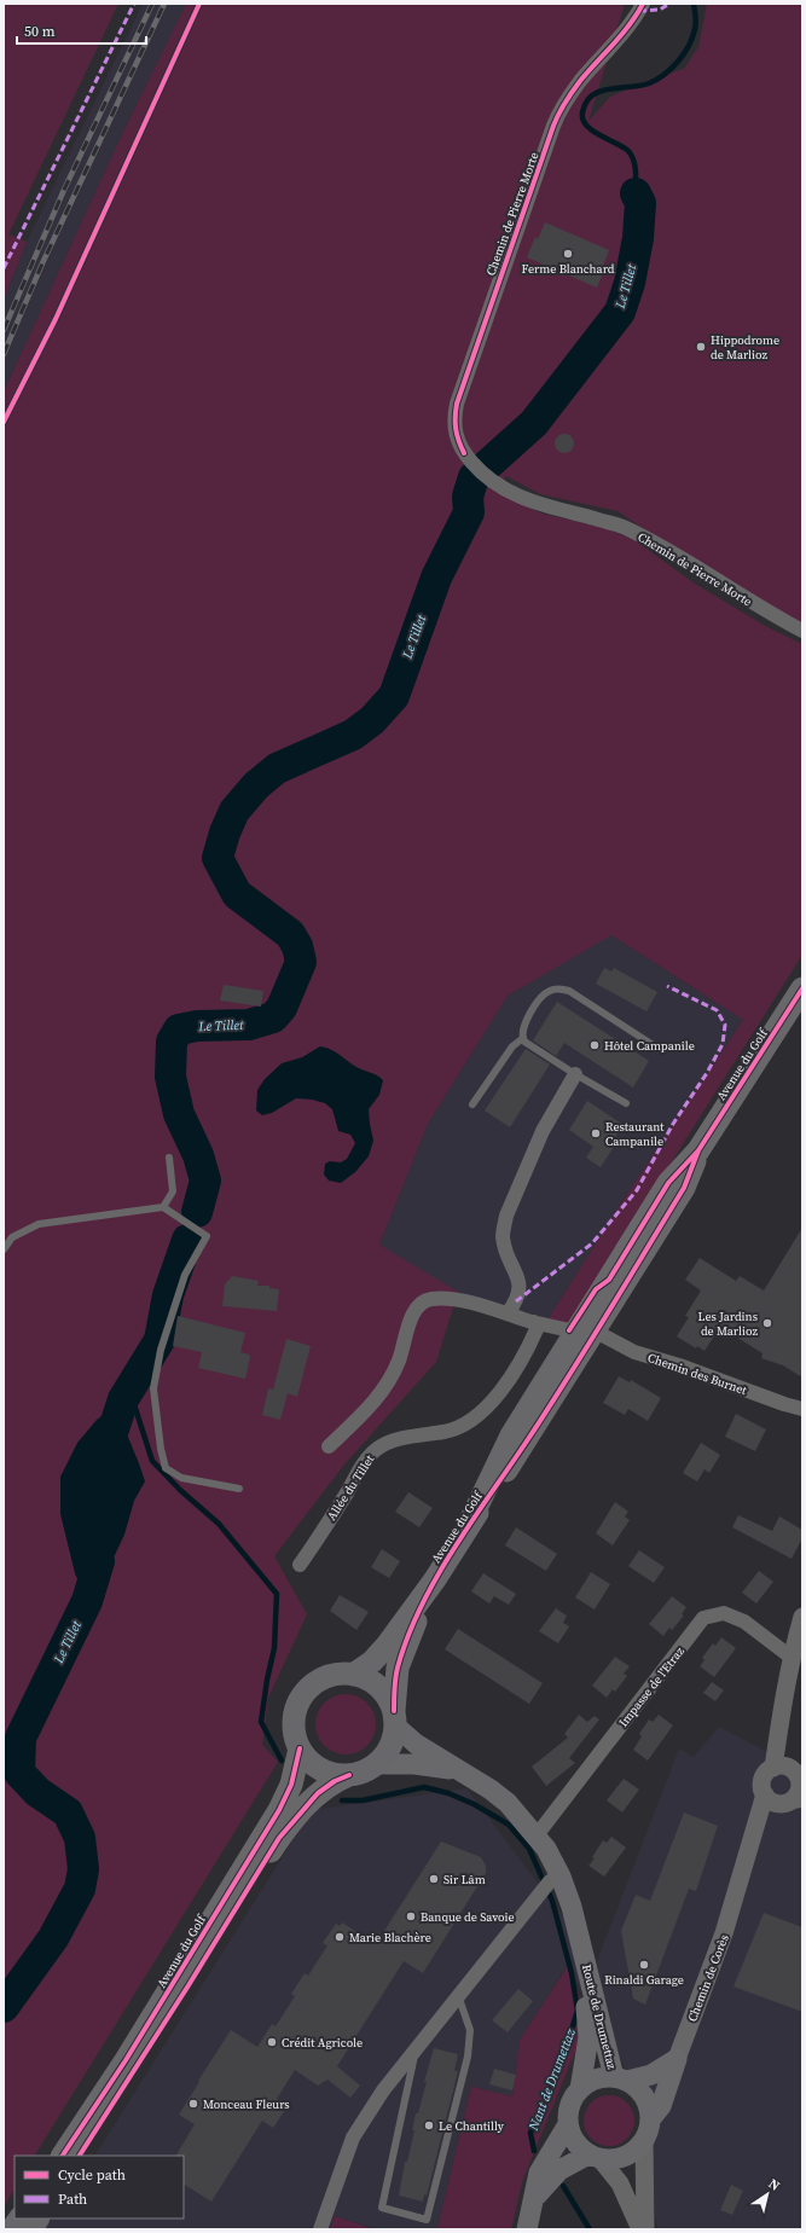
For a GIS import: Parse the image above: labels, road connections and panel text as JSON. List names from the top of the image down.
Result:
{
  "streets": {
    "main road": ["Avenue du Golf", "Chemin de Corès", "Route de Drumettaz"],
    "street": [
      "Chemin de Pierre Morte",
      "Chemin des Burnet",
      "Allée du Tillet",
      "Impasse de l'Etraz"
    ]
  },
  "crossings": [
    ["Avenue du Golf", "Chemin des Burnet"],
    ["Avenue du Golf", "Route de Drumettaz"],
    ["Chemin des Burnet", "Allée du Tillet"],
    ["Impasse de l'Etraz", "Route de Drumettaz"],
    ["Chemin de Corès", "Route de Drumettaz"]
  ],
  "water": ["Le Tillet", "Nant de Drumettaz"],
  "places": [
    "Ferme Blanchard",
    "Hippodrome de Marlioz",
    "Hôtel Campanile",
    "Restaurant Campanile",
    "Les Jardins de Marlioz",
    "Sir Lâm",
    "Banque de Savoie",
    "Marie Blachère",
    "Rinaldi Garage",
    "Crédit Agricole",
    "Monceau Fleurs",
    "Le Chantilly"
  ],
  "legend": ["Cycle path", "Path"],
  "scale_bar": "50 m",
  "north": "top right"
}
